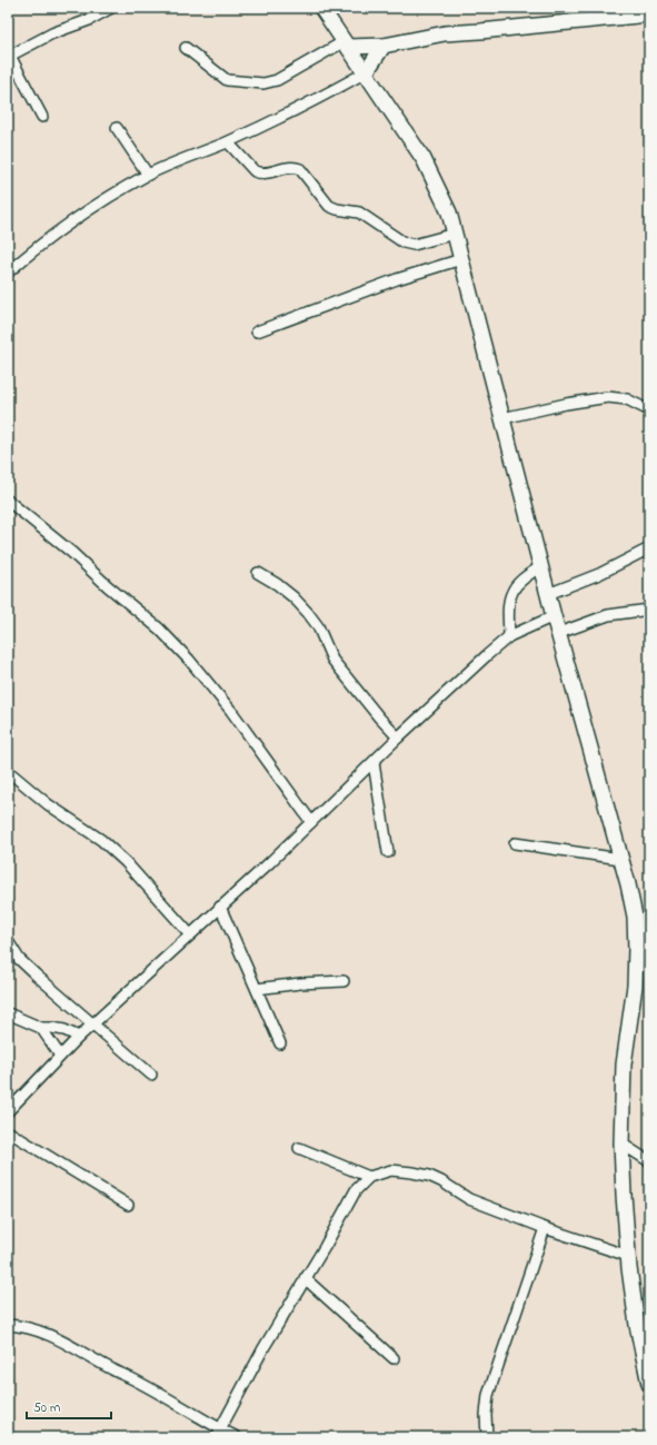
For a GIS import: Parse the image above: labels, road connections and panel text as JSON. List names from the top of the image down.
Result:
{
  "scale_bar": "50 m"
}
